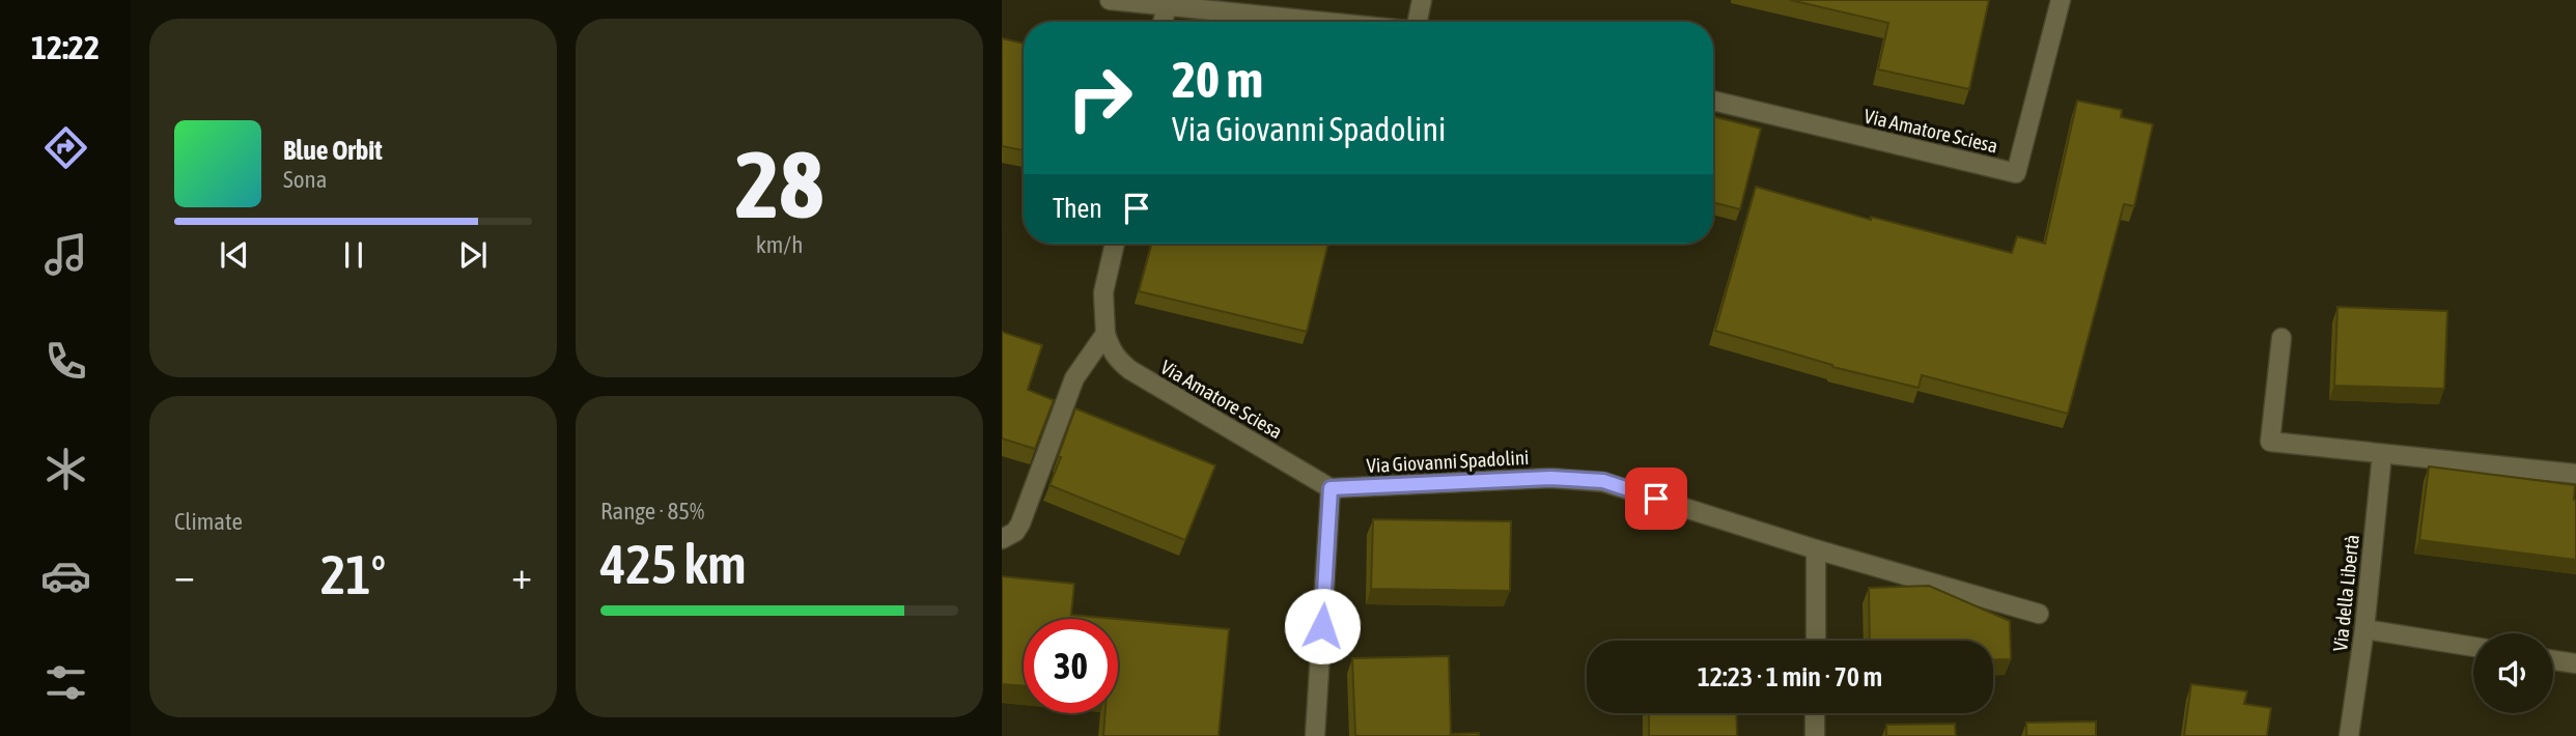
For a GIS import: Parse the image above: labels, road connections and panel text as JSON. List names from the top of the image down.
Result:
{
  "streets": {
    "street": ["Via Amatore Sciesa", "Via Giovanni Spadolini", "Via della Libertà"]
  },
  "crossings": [
    ["Via Amatore Sciesa", "Via Giovanni Spadolini"]
  ],
  "page": {
    "tabs": "12:22",
    "tile": [
      ["28", "km/h"],
      "Climate",
      ["Range · 85%", "425 km"]
    ],
    "turn": ["20 m", "Via Giovanni Spadolini"],
    "song": ["Blue Orbit", "Sona"],
    "then": "Then",
    "heat": ["−", "21°", "+"],
    "limit": "30",
    "trip": "12:23 · 1 min · 70 m"
  }
}
